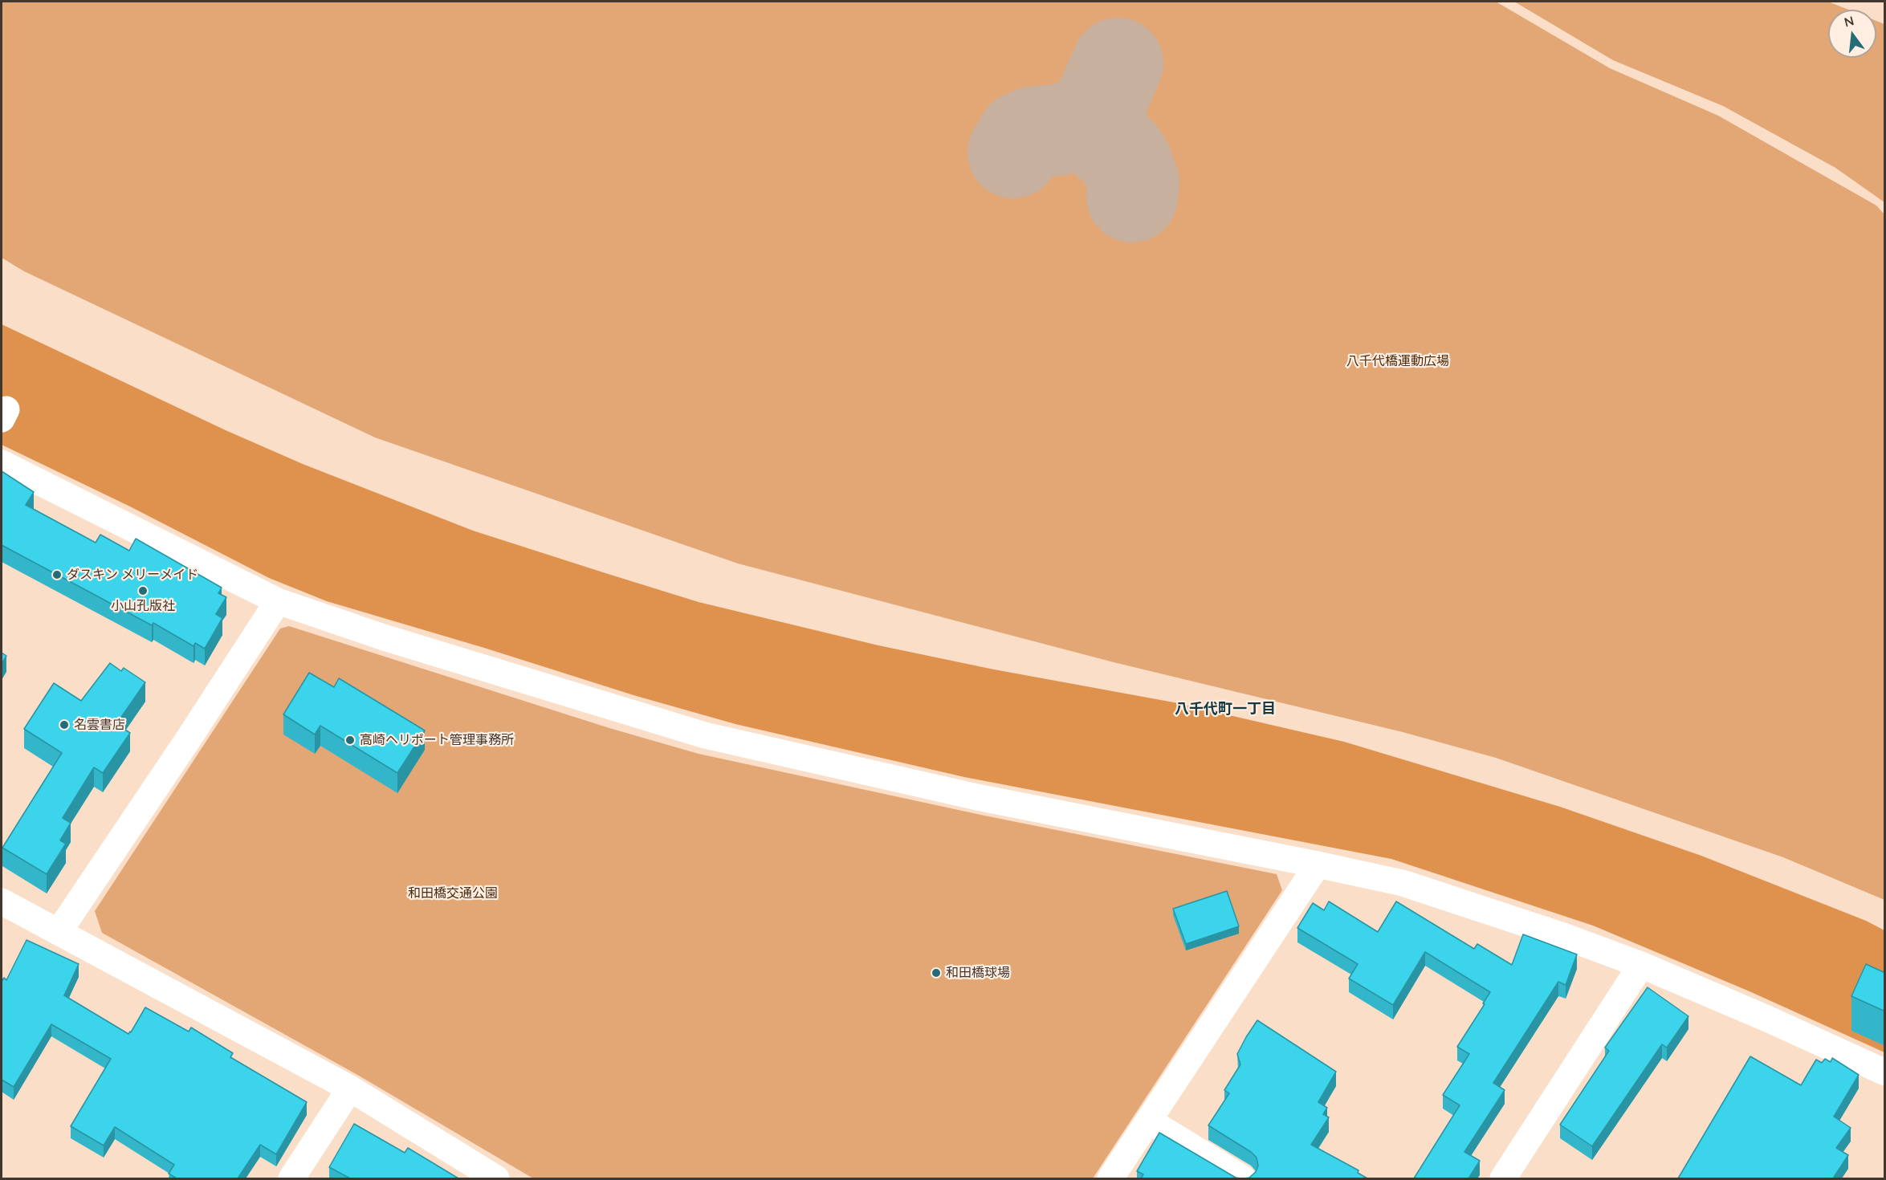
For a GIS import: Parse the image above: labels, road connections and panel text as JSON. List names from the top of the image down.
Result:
{
  "districts": ["八千代町一丁目"],
  "parks": ["八千代橋運動広場", "和田橋交通公園"],
  "places": [
    "ダスキン メリーメイド",
    "小山孔版社",
    "名雲書店",
    "高崎ヘリポート管理事務所",
    "和田橋球場"
  ],
  "north": "top"
}
